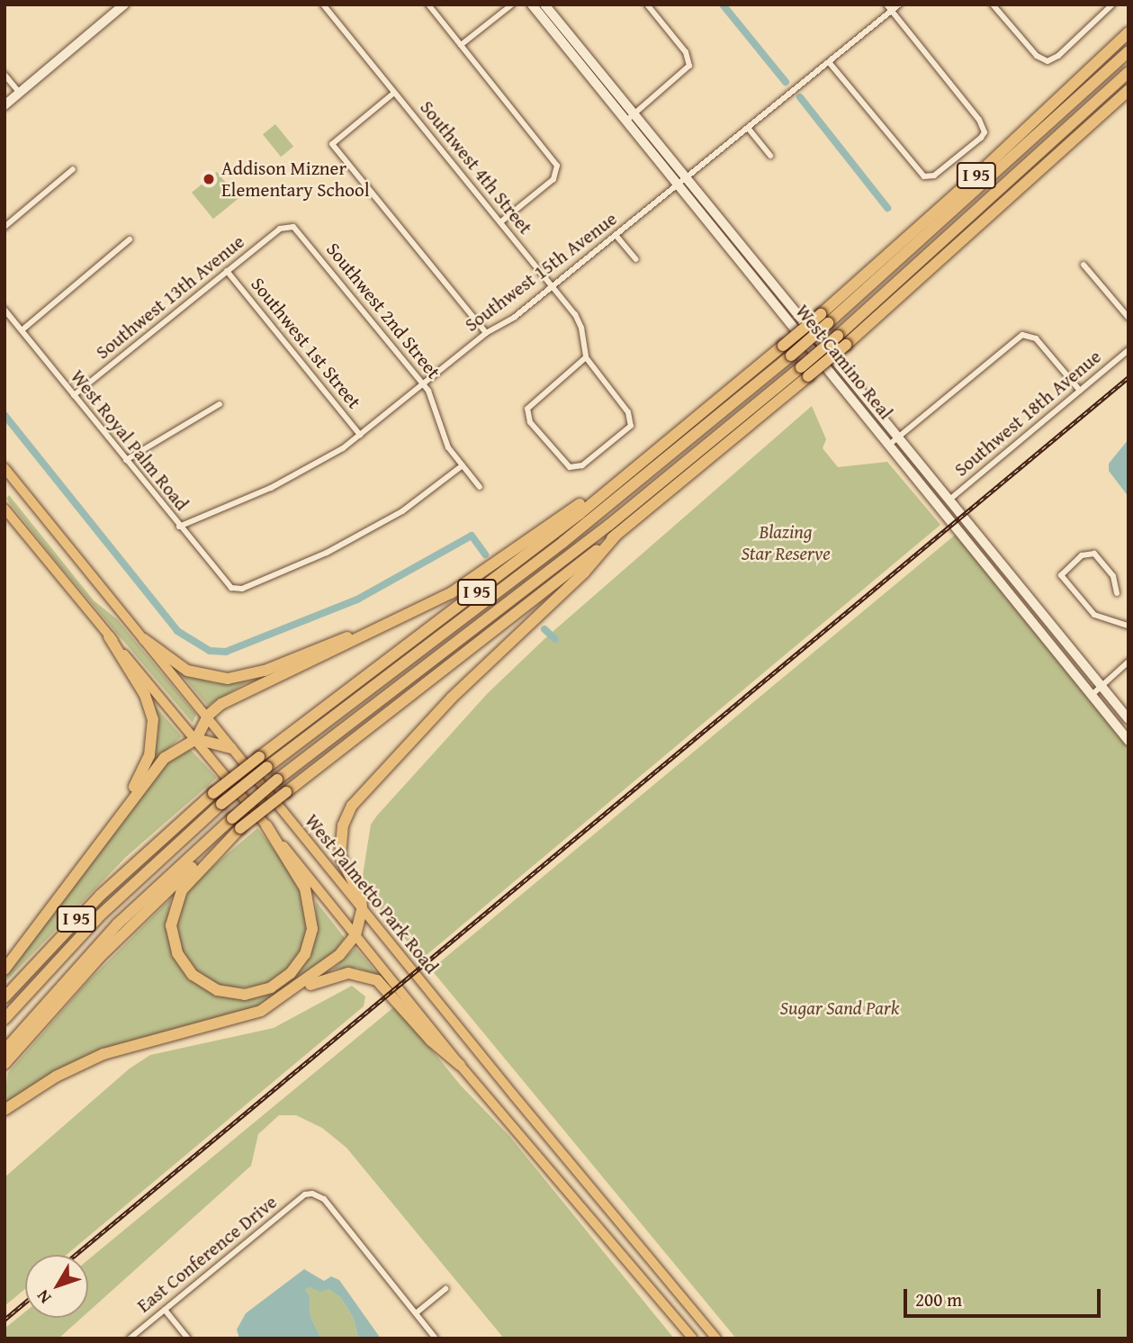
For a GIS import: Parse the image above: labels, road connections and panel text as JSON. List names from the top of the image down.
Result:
{
  "streets": {
    "highway": ["I 95"],
    "main road": ["West Palmetto Park Road"],
    "street": [
      "Southwest 4th Street",
      "Southwest 15th Avenue",
      "Southwest 13th Avenue",
      "Southwest 2nd Street",
      "Southwest 1st Street",
      "West Camino Real",
      "Southwest 18th Avenue",
      "West Royal Palm Road",
      "East Conference Drive"
    ]
  },
  "crossings": [
    ["Southwest 4th Street", "Southwest 15th Avenue"],
    ["Southwest 15th Avenue", "Southwest 2nd Street"],
    ["Southwest 15th Avenue", "Southwest 1st Street"],
    ["Southwest 15th Avenue", "West Camino Real"],
    ["Southwest 15th Avenue", "West Royal Palm Road"],
    ["Southwest 13th Avenue", "Southwest 2nd Street"],
    ["Southwest 13th Avenue", "Southwest 1st Street"],
    ["Southwest 13th Avenue", "West Royal Palm Road"],
    ["Southwest 2nd Street", "West Royal Palm Road"],
    ["West Camino Real", "Southwest 18th Avenue"]
  ],
  "parks": ["Blazing Star Reserve", "Sugar Sand Park"],
  "places": ["Addison Mizner Elementary School"],
  "scale_bar": "200 m",
  "north": "bottom left"
}
